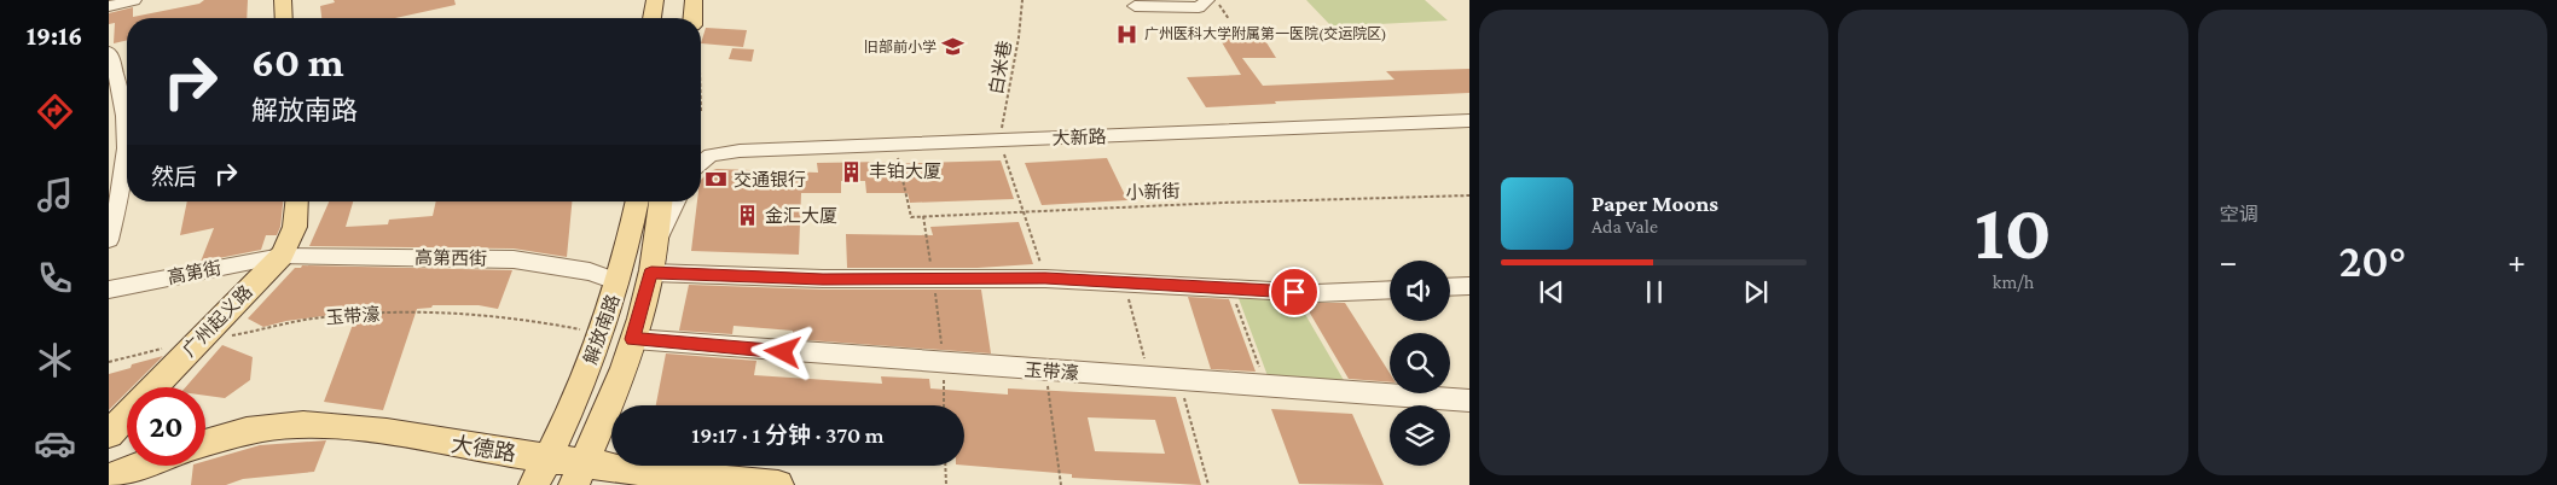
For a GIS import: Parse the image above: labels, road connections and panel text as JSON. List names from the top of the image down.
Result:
{
  "streets": {
    "main road": ["广州起义路", "解放南路", "大德路"],
    "street": [
      "大新路",
      "高第西街",
      "高第街",
      "玉带濠"
    ],
    "path": ["白米巷", "小新街"]
  },
  "crossings": [
    ["白米巷", "大新路"],
    ["高第西街", "高第街"],
    ["高第西街", "广州起义路"],
    ["高第西街", "解放南路"],
    ["高第街", "广州起义路"],
    ["玉带濠", "广州起义路"],
    ["玉带濠", "解放南路"],
    ["解放南路", "大德路"]
  ],
  "places": {
    "hospital": ["广州医科大学附属第一医院(交运院区)"],
    "school or university": ["旧部前小学"],
    "building": ["丰铂大厦", "金汇大厦"],
    "bank": ["交通银行"]
  },
  "page": {
    "tabs": "19:16",
    "tile": [
      ["10", "km/h"],
      "空调"
    ],
    "turn": ["60 m", "解放南路"],
    "then": "然后",
    "song": ["Paper Moons", "Ada Vale"],
    "heat": ["−", "20°", "+"],
    "limit": "20",
    "trip": "19:17 · 1 分钟 · 370 m"
  }
}
